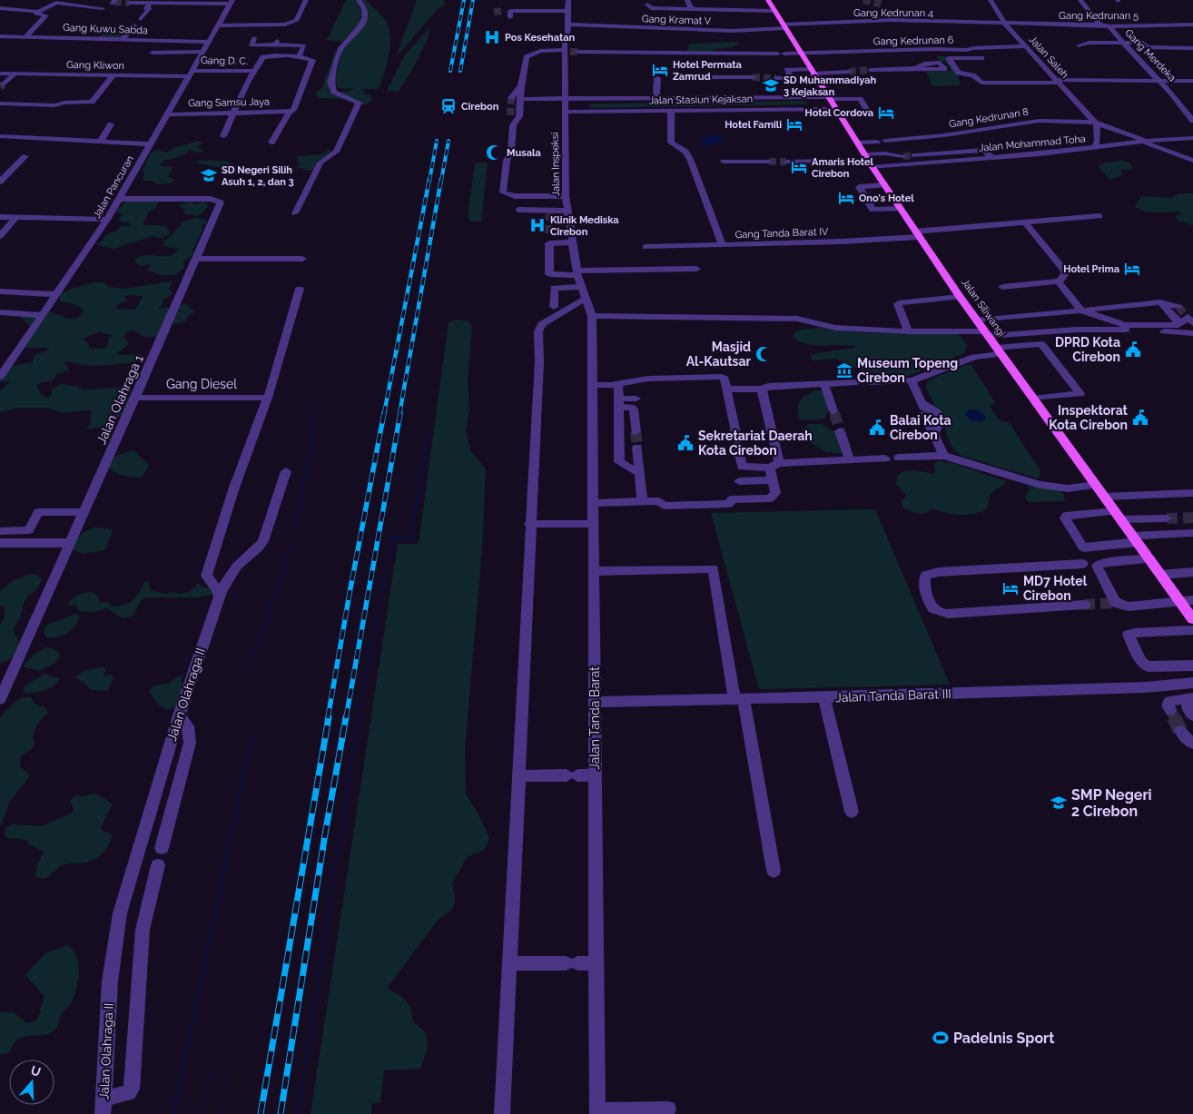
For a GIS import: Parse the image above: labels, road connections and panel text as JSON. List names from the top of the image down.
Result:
{
  "streets": {
    "main road": ["Jalan Siliwangi"],
    "street": [
      "Gang Kedrunan 4",
      "Gang Kedrunan 5",
      "Gang Kramat V",
      "Gang Kuwu Sabda",
      "Gang Kedrunan 6",
      "Gang Merdeka",
      "Jalan Saleh",
      "Gang D. C.",
      "Gang Kliwon",
      "Jalan Stasiun Kejaksan",
      "Gang Samsu Jaya",
      "Gang Kedrunan 8",
      "Jalan Mohammad Toha",
      "Jalan Inspeksi",
      "Jalan Pancuran",
      "Gang Tanda Barat IV",
      "Gang Diesel",
      "Jalan Olahraga 1",
      "Jalan Olahraga II",
      "Jalan Tanda Barat III",
      "Jalan Tanda Barat"
    ]
  },
  "crossings": [
    ["Gang Kedrunan 4", "Gang Kedrunan 5"],
    ["Gang Kedrunan 4", "Gang Kramat V"],
    ["Gang Kedrunan 4", "Jalan Saleh"],
    ["Gang Kedrunan 4", "Jalan Siliwangi"],
    ["Gang Kedrunan 5", "Gang Merdeka"],
    ["Gang Kedrunan 5", "Jalan Saleh"],
    ["Gang Kramat V", "Jalan Inspeksi"],
    ["Gang Kramat V", "Jalan Siliwangi"],
    ["Gang Kuwu Sabda", "Jalan Pancuran"],
    ["Gang Kedrunan 6", "Jalan Saleh"],
    ["Gang Kedrunan 6", "Jalan Siliwangi"],
    ["Jalan Saleh", "Gang Kedrunan 8"],
    ["Jalan Saleh", "Jalan Mohammad Toha"],
    ["Gang D. C.", "Gang Kliwon"],
    ["Gang D. C.", "Jalan Pancuran"],
    ["Gang Kliwon", "Jalan Pancuran"],
    ["Jalan Stasiun Kejaksan", "Jalan Inspeksi"],
    ["Jalan Stasiun Kejaksan", "Jalan Siliwangi"],
    ["Gang Samsu Jaya", "Jalan Pancuran"],
    ["Gang Kedrunan 8", "Jalan Siliwangi"],
    ["Jalan Mohammad Toha", "Jalan Siliwangi"],
    ["Jalan Inspeksi", "Jalan Tanda Barat"],
    ["Jalan Pancuran", "Jalan Olahraga 1"],
    ["Gang Tanda Barat IV", "Jalan Siliwangi"],
    ["Gang Diesel", "Jalan Olahraga 1"],
    ["Jalan Tanda Barat III", "Jalan Tanda Barat"]
  ],
  "places": {
    "hospital": ["Pos Kesehatan", "Klinik Mediska Cirebon"],
    "hotel": [
      "Hotel Permata Zamrud",
      "Hotel Cordova",
      "Hotel Famili",
      "Amaris Hotel Cirebon",
      "Ono's Hotel",
      "Hotel Prima",
      "MD7 Hotel Cirebon"
    ],
    "school or university": ["SD Muhammadiyah 3 Kejaksan", "SD Negeri Silih Asuh 1, 2, dan 3", "SMP Negeri 2 Cirebon"],
    "station": ["Cirebon"],
    "mosque": ["Musala", "Masjid Al-Kautsar"],
    "public building": [
      "DPRD Kota Cirebon",
      "Inspektorat Kota Cirebon",
      "Balai Kota Cirebon",
      "Sekretariat Daerah Kota Cirebon"
    ],
    "museum": ["Museum Topeng Cirebon"],
    "sports": ["Padelnis Sport"]
  },
  "north": "top"
}
